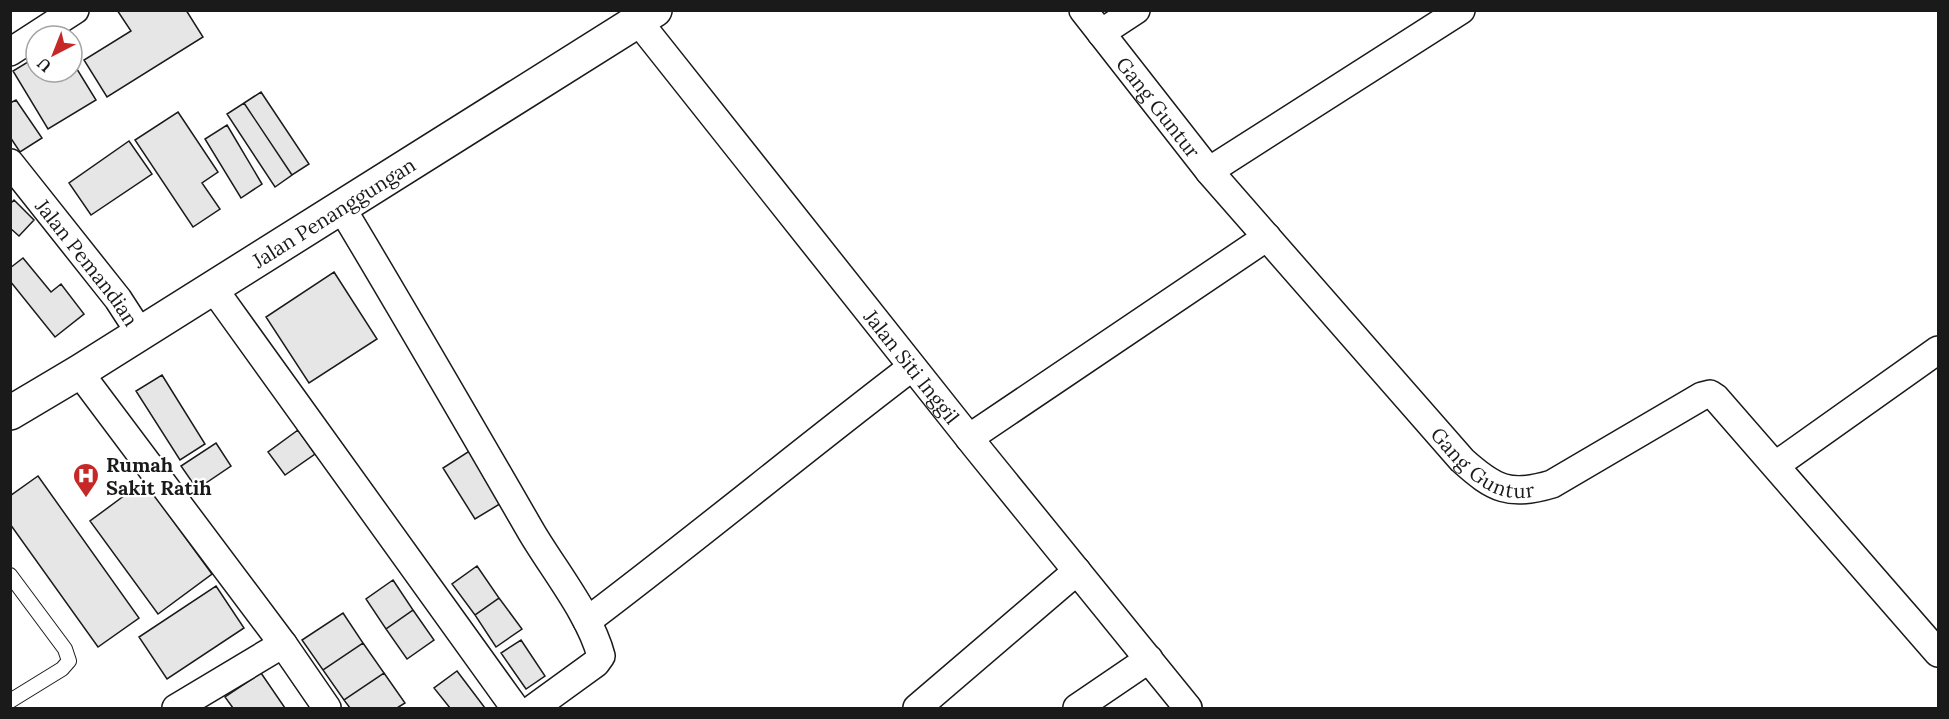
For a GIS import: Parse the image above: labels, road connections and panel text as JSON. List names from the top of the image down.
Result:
{
  "streets": {
    "main road": ["Jalan Penanggungan"],
    "street": ["Gang Guntur", "Jalan Pemandian", "Jalan Siti Inggil"]
  },
  "crossings": [
    ["Jalan Penanggungan", "Jalan Pemandian"],
    ["Jalan Penanggungan", "Jalan Siti Inggil"]
  ],
  "places": {
    "hospital": ["Rumah Sakit Ratih"]
  },
  "north": "bottom left"
}
